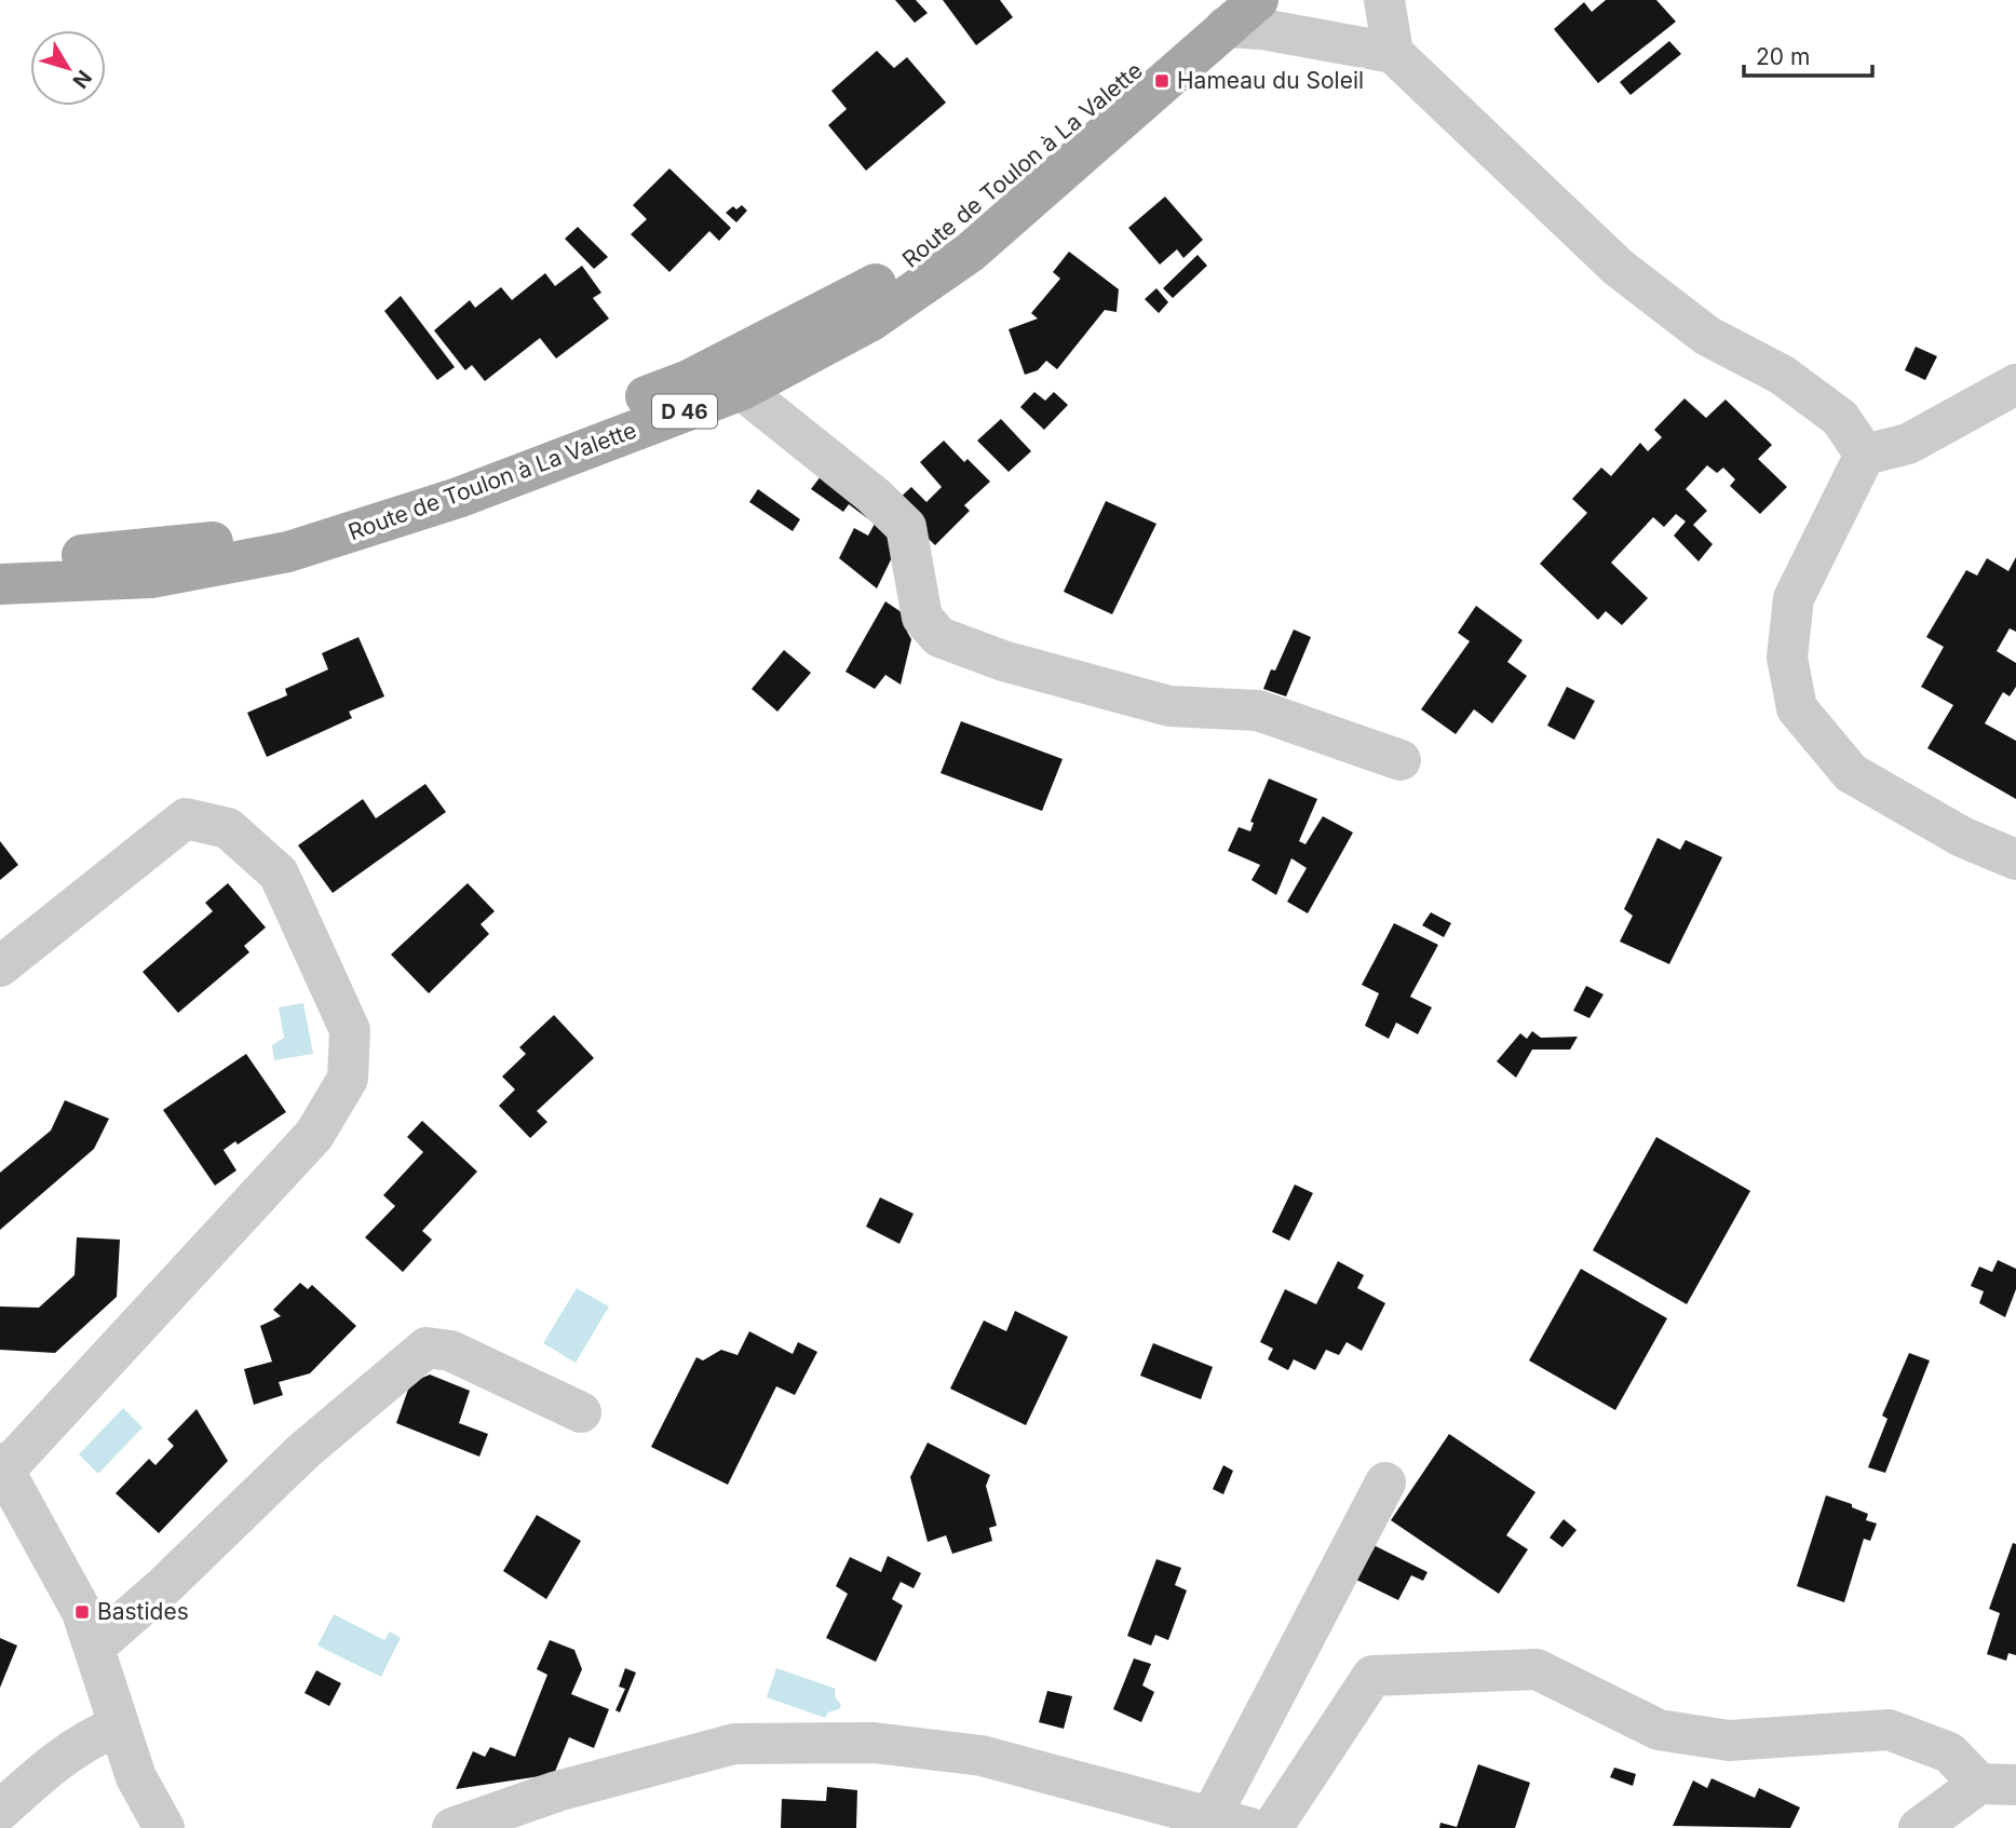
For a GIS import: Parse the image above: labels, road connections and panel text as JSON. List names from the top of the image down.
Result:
{
  "streets": {
    "main road": ["Route de Toulon à La Valette", "D 46"]
  },
  "places": {
    "transit": ["Hameau du Soleil", "Bastides"]
  },
  "scale_bar": "20 m",
  "north": "bottom right"
}
